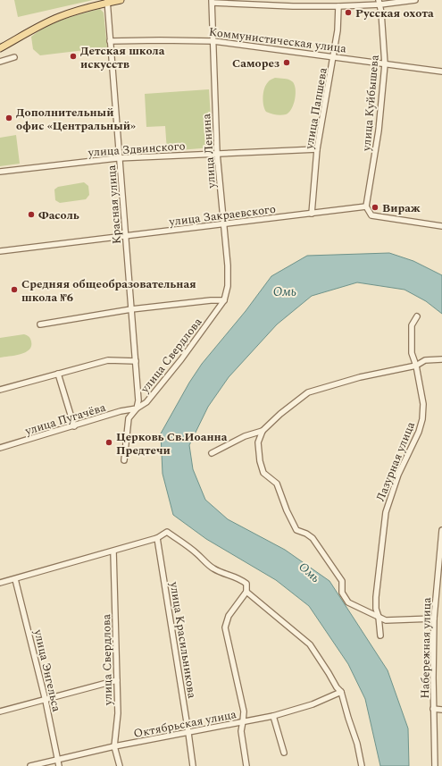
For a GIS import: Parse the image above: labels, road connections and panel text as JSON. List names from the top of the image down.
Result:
{
  "streets": {
    "street": [
      "Коммунистическая улица",
      "улица Куйбышева",
      "улица Папшева",
      "улица Здвинского",
      "улица Ленина",
      "Красная улица",
      "улица Закраевского",
      "улица Свердлова",
      "улица Пугачёва",
      "Лазурная улица",
      "улица Красильникова",
      "Набережная улица",
      "улица Энгельса",
      "Октябрьская улица"
    ]
  },
  "crossings": [
    ["Коммунистическая улица", "улица Куйбышева"],
    ["Коммунистическая улица", "улица Папшева"],
    ["Коммунистическая улица", "улица Ленина"],
    ["Коммунистическая улица", "Красная улица"],
    ["улица Куйбышева", "улица Закраевского"],
    ["улица Папшева", "улица Здвинского"],
    ["улица Папшева", "улица Закраевского"],
    ["улица Здвинского", "улица Ленина"],
    ["улица Здвинского", "Красная улица"],
    ["улица Ленина", "улица Закраевского"],
    ["улица Ленина", "улица Свердлова"],
    ["Красная улица", "улица Закраевского"],
    ["Красная улица", "улица Свердлова"],
    ["Красная улица", "улица Пугачёва"],
    ["улица Свердлова", "улица Пугачёва"],
    ["улица Свердлова", "Октябрьская улица"],
    ["улица Красильникова", "Октябрьская улица"],
    ["улица Энгельса", "Октябрьская улица"]
  ],
  "water": ["Омь"],
  "places": [
    "Русская охота",
    "Детская школа искусств",
    "Саморез",
    "Дополнительный офис «Центральный»",
    "Вираж",
    "Фасоль",
    "Средняя общеобразовательная школа №6",
    "Церковь Св.Иоанна Предтечи"
  ]
}
